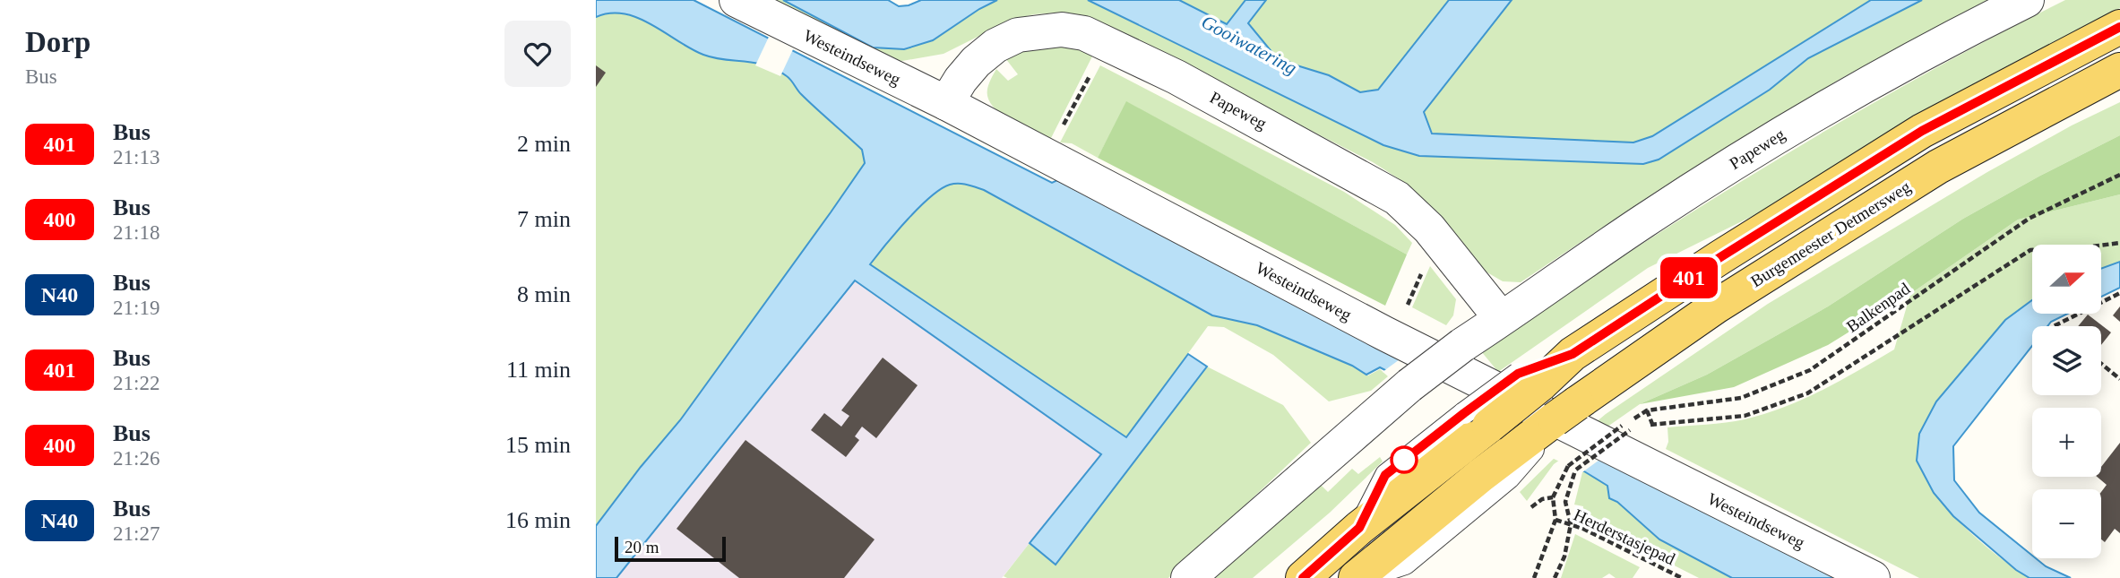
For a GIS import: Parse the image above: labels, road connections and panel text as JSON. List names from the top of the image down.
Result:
{
  "streets": {
    "main road": ["Burgemeester Detmersweg"],
    "street": ["Westeindseweg", "Papeweg"],
    "path": ["Balkenpad", "Herderstasjepad"]
  },
  "crossings": [
    ["Westeindseweg", "Papeweg"]
  ],
  "water": ["Gooiwatering"],
  "lines": ["bus line 401"],
  "scale_bar": "20 m",
  "north": "right",
  "page": {
    "heading": ["Dorp", "Bus"],
    "on_map": "401",
    "list": [
      {
        "mark": "401",
        "name": "Bus",
        "note": "21:13",
        "value": "2 min"
      },
      {
        "mark": "400",
        "name": "Bus",
        "note": "21:18",
        "value": "7 min"
      },
      {
        "mark": "N40",
        "name": "Bus",
        "note": "21:19",
        "value": "8 min"
      },
      {
        "mark": "401",
        "name": "Bus",
        "note": "21:22",
        "value": "11 min"
      },
      {
        "mark": "400",
        "name": "Bus",
        "note": "21:26",
        "value": "15 min"
      },
      {
        "mark": "N40",
        "name": "Bus",
        "note": "21:27",
        "value": "16 min"
      }
    ],
    "map_buttons": ["+", "−"],
    "scale": "20 m"
  }
}
